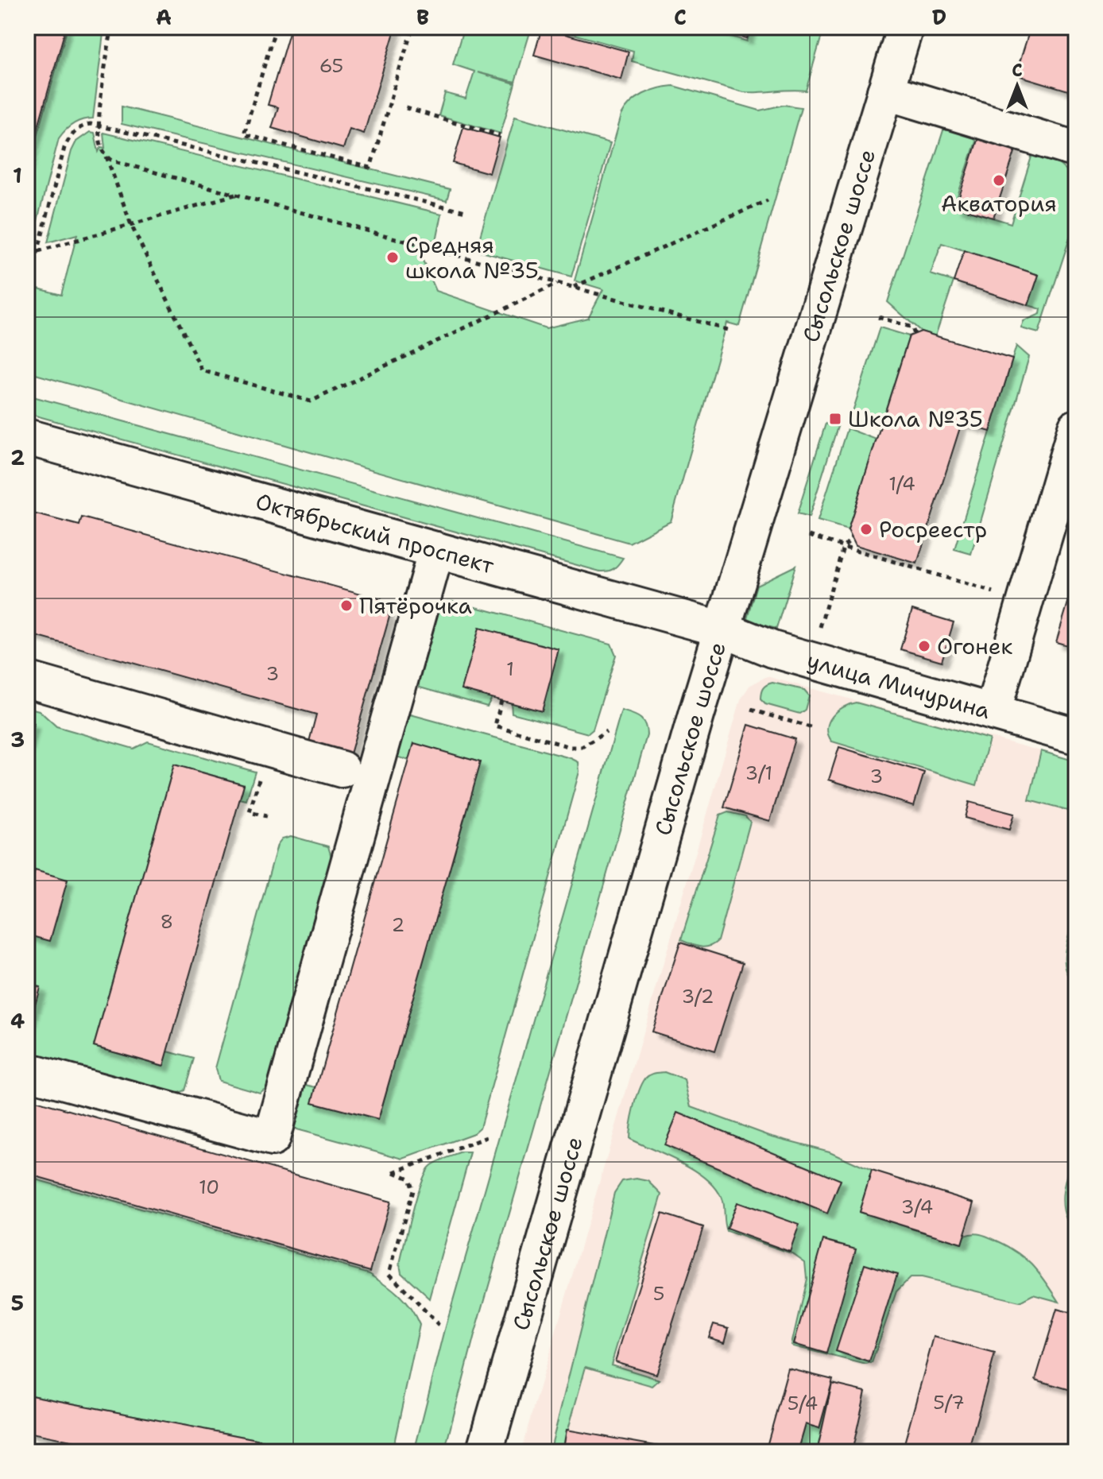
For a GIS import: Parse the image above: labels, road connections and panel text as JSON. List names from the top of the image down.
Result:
{
  "streets": {
    "main road": ["Сысольское шоссе", "Октябрьский проспект", "улица Мичурина"]
  },
  "crossings": [
    ["Сысольское шоссе", "Октябрьский проспект"],
    ["Сысольское шоссе", "улица Мичурина"],
    ["Октябрьский проспект", "улица Мичурина"]
  ],
  "places": {
    "other": [
      "Акватория",
      "Средняя школа №35",
      "Росреестр",
      "Пятёрочка",
      "Огонек"
    ],
    "transit": ["Школа №35"]
  },
  "house_numbers": [
    "65",
    "1/4",
    "1",
    "3",
    "3/1",
    "3",
    "8",
    "2",
    "3/2",
    "10",
    "3/4",
    "5",
    "5/7",
    "5/4"
  ],
  "north": "top",
  "grid": {
    "columns": [
      "A",
      "B",
      "C",
      "D"
    ],
    "rows": [
      "1",
      "2",
      "3",
      "4",
      "5"
    ]
  }
}
